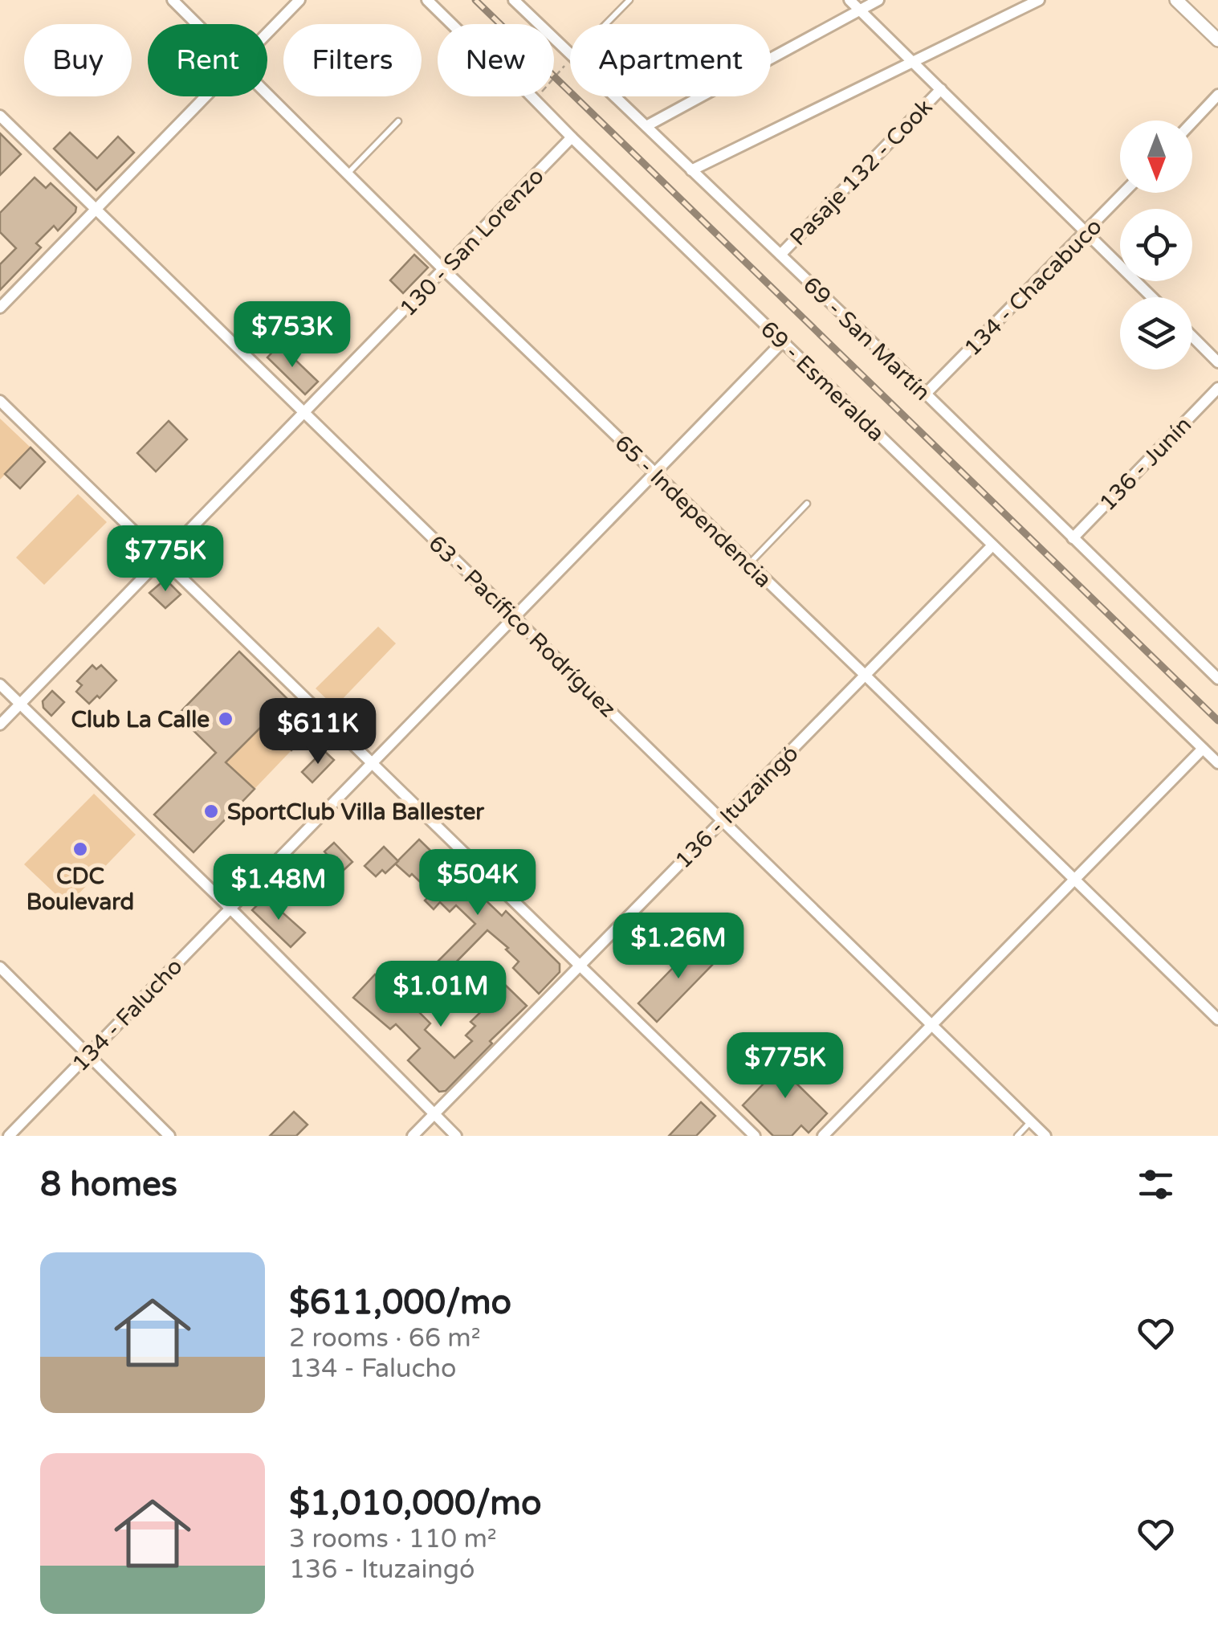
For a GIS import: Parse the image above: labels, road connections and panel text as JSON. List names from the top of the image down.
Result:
{
  "streets": {
    "street": [
      "Pasaje 132 - Cook",
      "130 - San Lorenzo",
      "134 - Chacabuco",
      "69 - San Martín",
      "69 - Esmeralda",
      "136 - Junín",
      "65 - Independencia",
      "63 - Pacífico Rodríguez",
      "136 - Ituzaingó",
      "134 - Falucho"
    ]
  },
  "crossings": [
    ["Pasaje 132 - Cook", "69 - San Martín"],
    ["130 - San Lorenzo", "69 - Esmeralda"],
    ["130 - San Lorenzo", "65 - Independencia"],
    ["130 - San Lorenzo", "63 - Pacífico Rodríguez"],
    ["134 - Chacabuco", "69 - San Martín"],
    ["69 - San Martín", "136 - Junín"],
    ["69 - Esmeralda", "136 - Ituzaingó"],
    ["69 - Esmeralda", "134 - Falucho"],
    ["65 - Independencia", "136 - Ituzaingó"],
    ["65 - Independencia", "134 - Falucho"],
    ["63 - Pacífico Rodríguez", "136 - Ituzaingó"],
    ["63 - Pacífico Rodríguez", "134 - Falucho"]
  ],
  "places": ["Club La Calle", "SportClub Villa Ballester", "CDC Boulevard"],
  "north": "bottom",
  "page": {
    "chip": [
      "Buy",
      "Rent",
      "Filters",
      "New",
      "Apartment"
    ],
    "price": [
      "$753K",
      "$775K",
      "$611K",
      "$504K",
      "$1.48M",
      "$1.26M",
      "$1.01M",
      "$775K"
    ],
    "heading": "8 homes",
    "list": [
      {
        "name": "$611,000/mo",
        "note": "2 rooms · 66 m² · 134 - Falucho"
      },
      {
        "name": "$1,010,000/mo",
        "note": "3 rooms · 110 m² · 136 - Ituzaingó"
      }
    ]
  }
}
